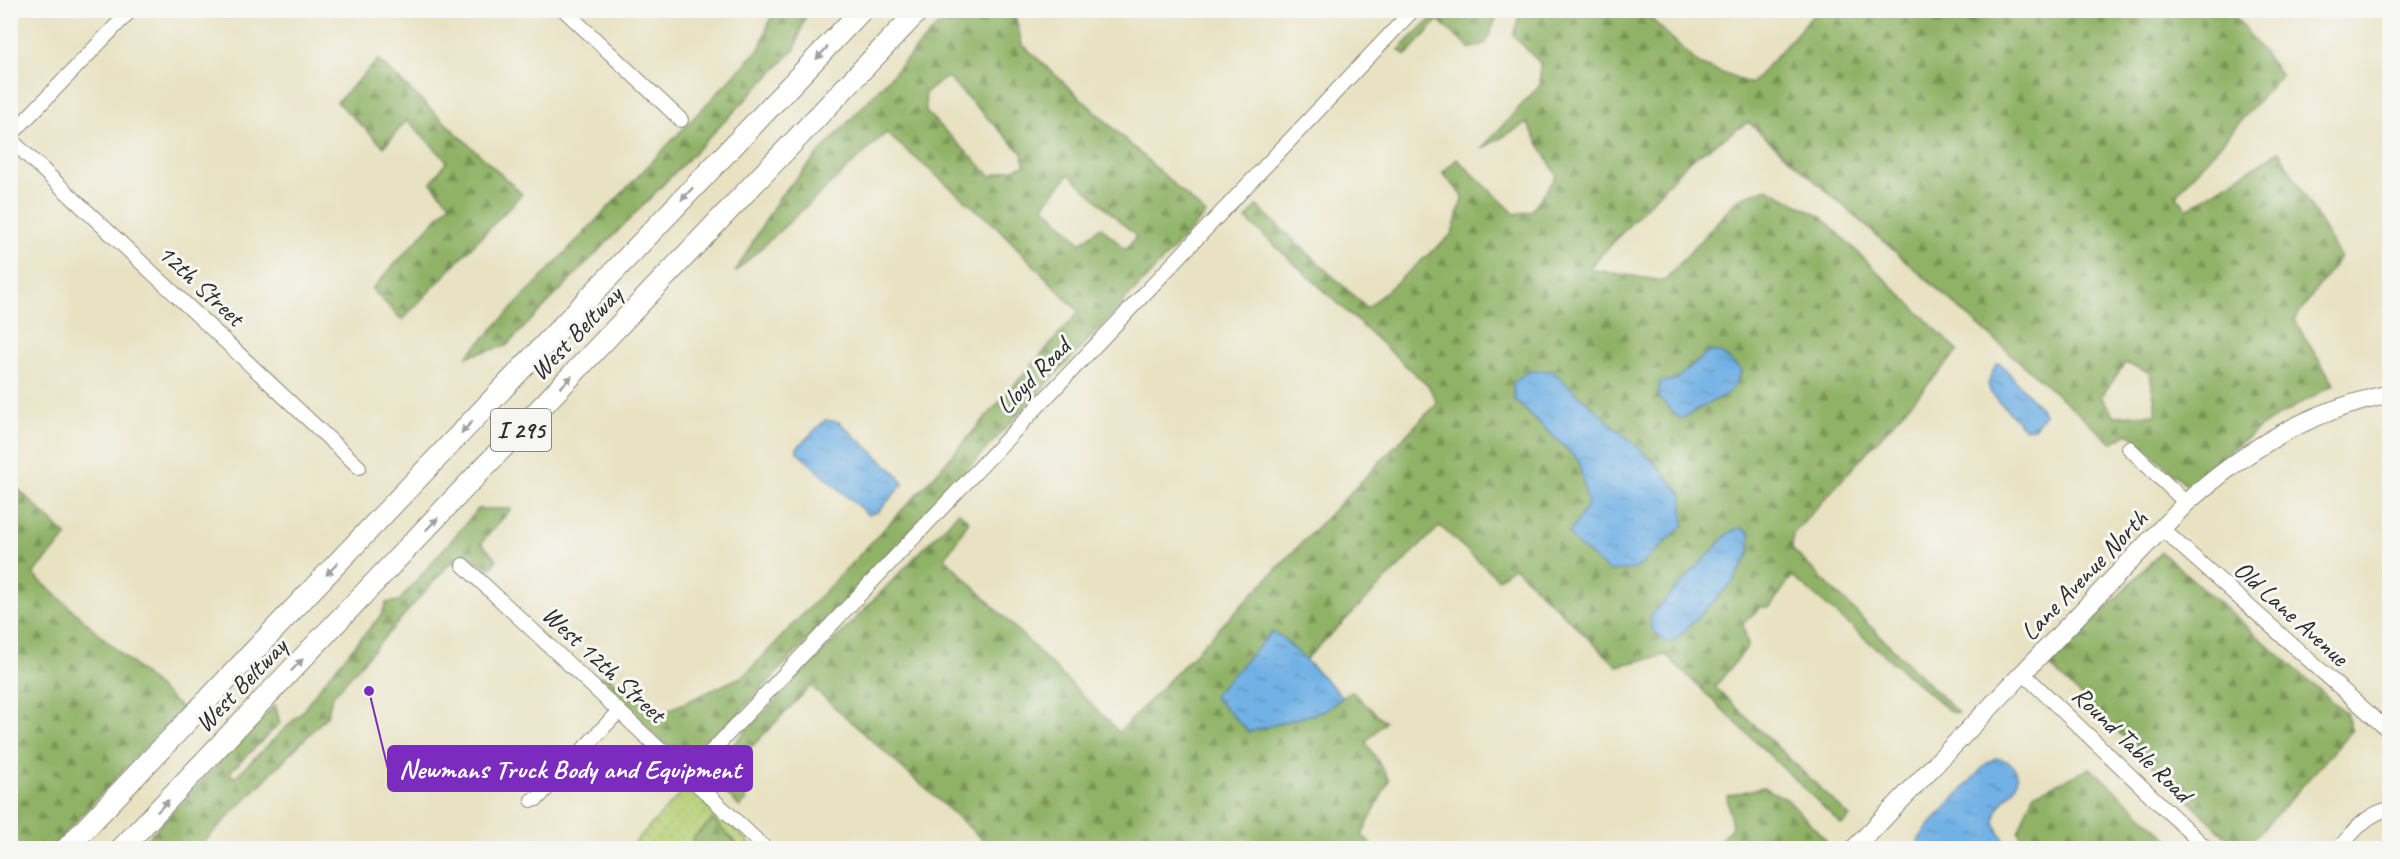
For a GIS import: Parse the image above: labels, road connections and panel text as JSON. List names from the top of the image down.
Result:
{
  "streets": {
    "highway": ["West Beltway", "I 295"],
    "main road": ["Lane Avenue North"],
    "street": [
      "12th Street",
      "Lloyd Road",
      "Old Lane Avenue",
      "West 12th Street",
      "Round Table Road"
    ]
  },
  "crossings": [
    ["Lloyd Road", "West 12th Street"],
    ["Lane Avenue North", "Old Lane Avenue"],
    ["Lane Avenue North", "Round Table Road"]
  ],
  "places": ["Newmans Truck Body and Equipment"]
}
